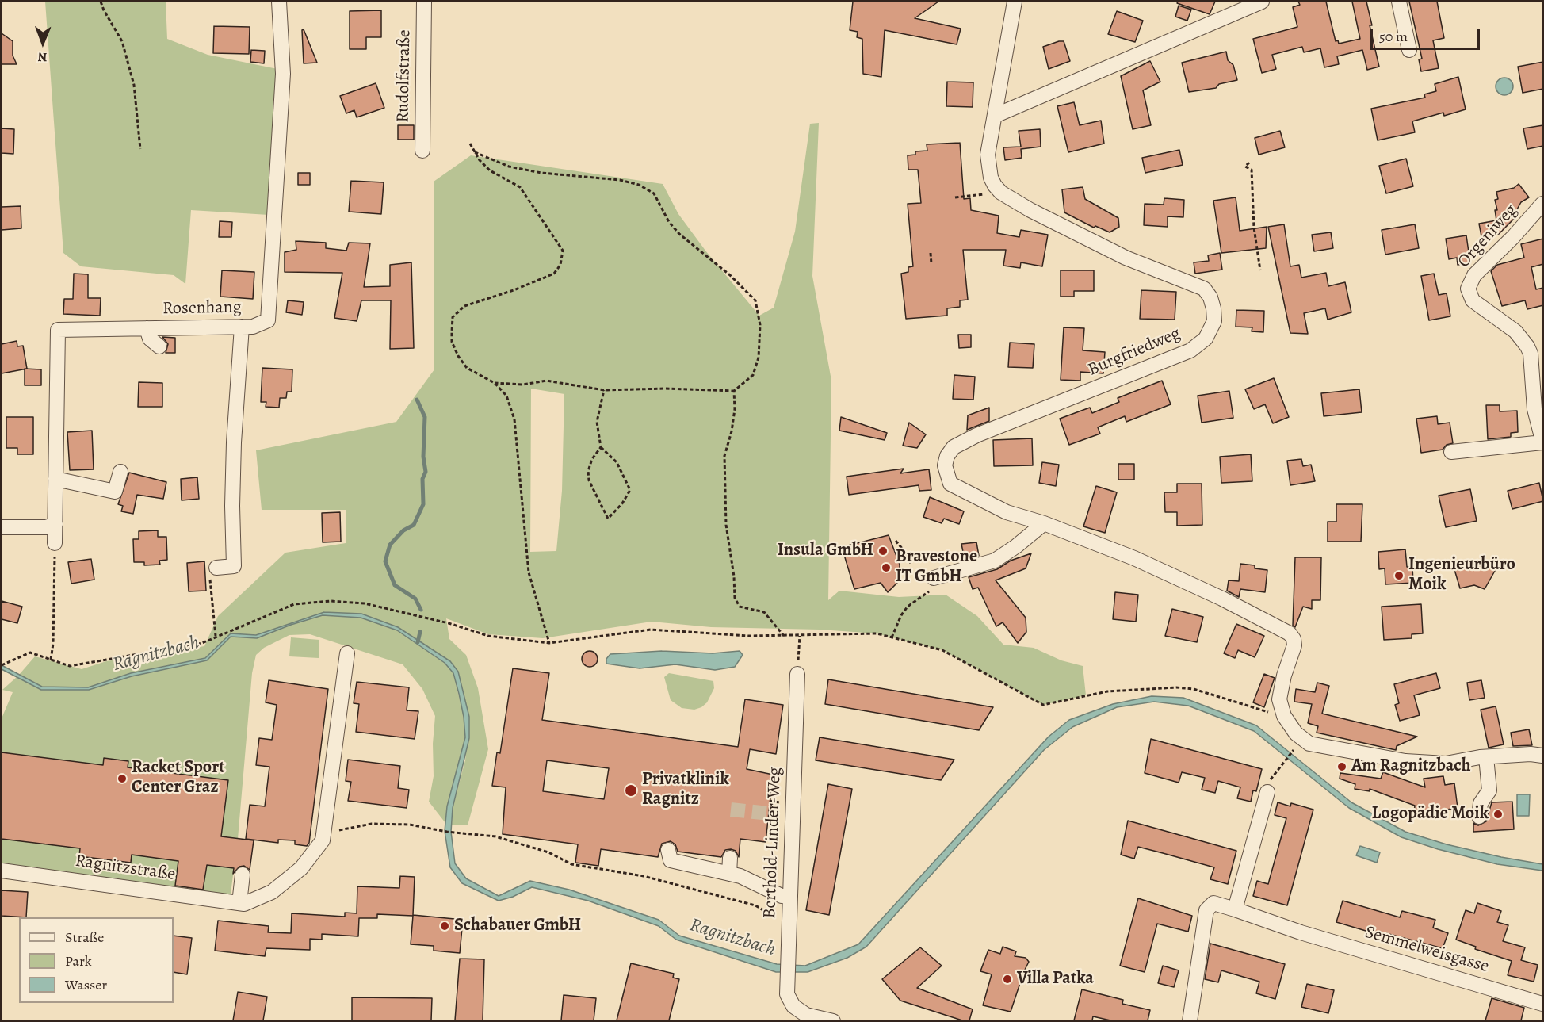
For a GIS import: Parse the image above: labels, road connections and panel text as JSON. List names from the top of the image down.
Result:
{
  "streets": {
    "street": [
      "Rudolfstraße",
      "Orgeniweg",
      "Rosenhang",
      "Burgfriedweg",
      "Berthold-Linder-Weg",
      "Ragnitzstraße",
      "Semmelweisgasse"
    ]
  },
  "water": ["Ragnitzbach"],
  "places": [
    "Insula GmbH",
    "Bravestone IT GmbH",
    "Ingenieurbüro Moik",
    "Am Ragnitzbach",
    "Racket Sport Center Graz",
    "Privatklinik Ragnitz",
    "Logopädie Moik",
    "Schabauer GmbH",
    "Villa Patka"
  ],
  "legend": ["Straße", "Park", "Wasser"],
  "scale_bar": "50 m",
  "north": "bottom"
}
